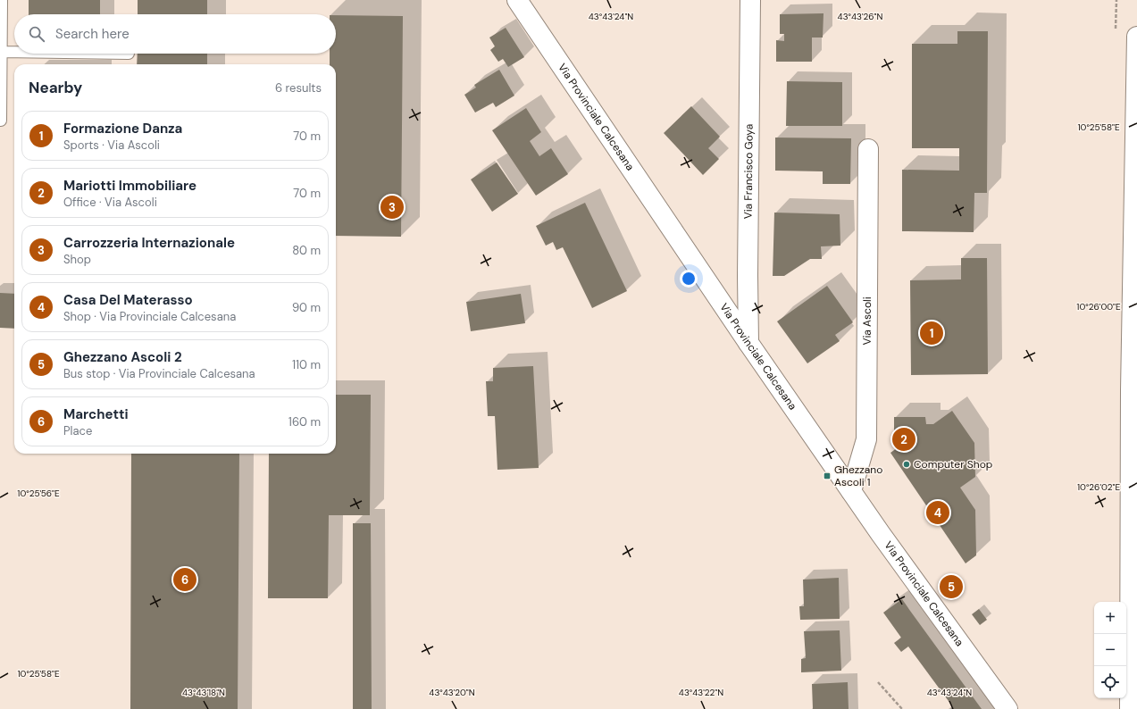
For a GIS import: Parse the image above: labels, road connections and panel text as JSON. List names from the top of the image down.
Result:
{
  "streets": {
    "street": ["Via Provinciale Calcesana", "Via Francisco Goya", "Via Ascoli"]
  },
  "crossings": [
    ["Via Provinciale Calcesana", "Via Francisco Goya"],
    ["Via Provinciale Calcesana", "Via Ascoli"]
  ],
  "places": {
    "other": ["Computer Shop"],
    "transit": ["Ghezzano Ascoli 1"]
  },
  "page": {
    "search": "Search here",
    "heading": ["Nearby", "6 results"],
    "list": [
      {
        "mark": "1",
        "name": "Formazione Danza",
        "note": "Sports · Via Ascoli",
        "value": "70 m"
      },
      {
        "mark": "2",
        "name": "Mariotti Immobiliare",
        "note": "Office · Via Ascoli",
        "value": "70 m"
      },
      {
        "mark": "3",
        "name": "Carrozzeria Internazionale",
        "note": "Shop",
        "value": "80 m"
      },
      {
        "mark": "4",
        "name": "Casa Del Materasso",
        "note": "Shop · Via Provinciale Calcesana",
        "value": "90 m"
      },
      {
        "mark": "5",
        "name": "Ghezzano Ascoli 2",
        "note": "Bus stop · Via Provinciale Calcesana",
        "value": "110 m"
      },
      {
        "mark": "6",
        "name": "Marchetti",
        "note": "Place",
        "value": "160 m"
      }
    ],
    "pins": [
      "3",
      "1",
      "2",
      "4",
      "6",
      "5"
    ],
    "map_buttons": ["+", "−"]
  },
  "coordinates": [
    "43°43'24\"N",
    "43°43'26\"N",
    "10°25'58\"E",
    "10°26'00\"E",
    "10°26'02\"E",
    "10°25'56\"E",
    "43°43'18\"N",
    "43°43'20\"N",
    "43°43'22\"N"
  ]
}
